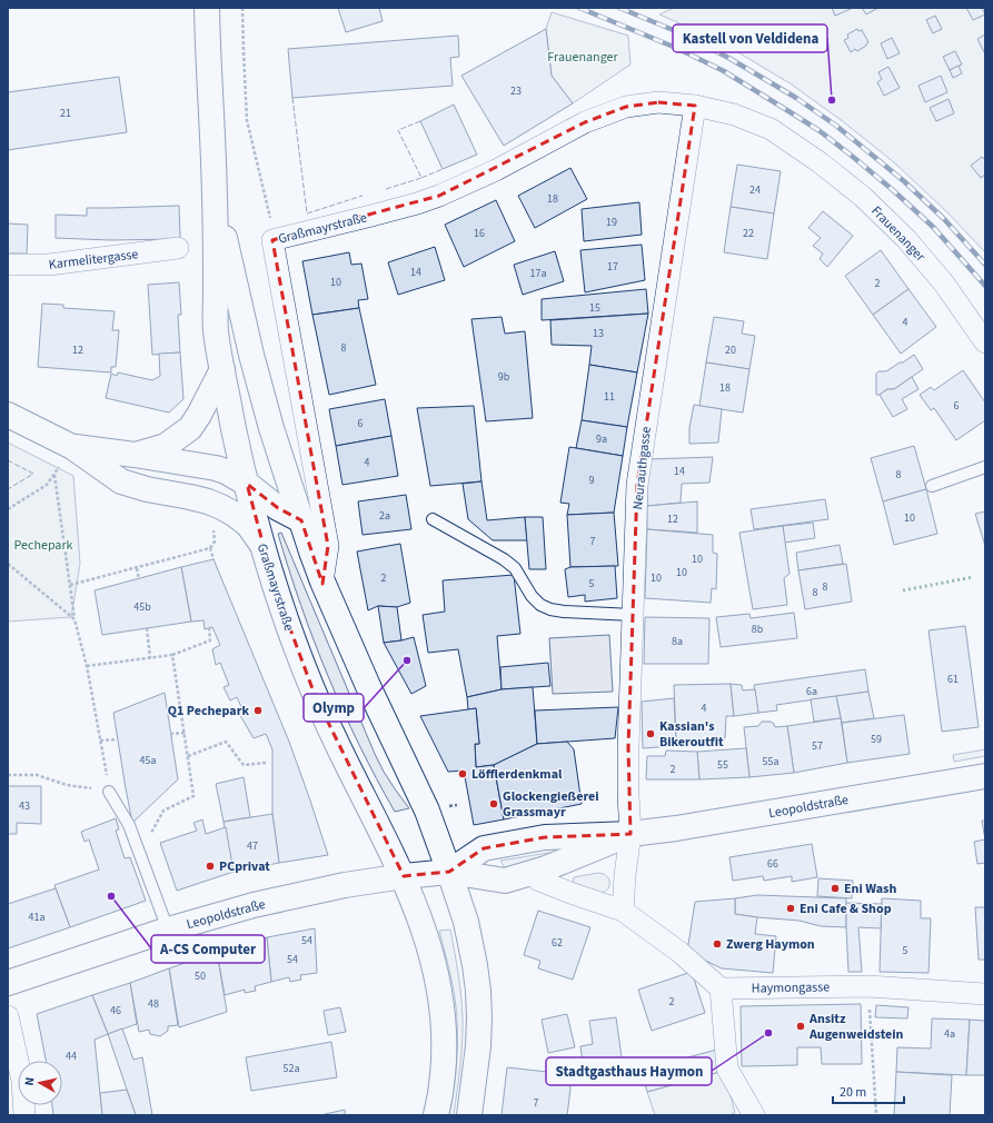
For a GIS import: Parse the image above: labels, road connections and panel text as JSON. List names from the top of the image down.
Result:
{
  "streets": {
    "main road": ["Graßmayrstraße", "Leopoldstraße"],
    "street": [
      "Frauenanger",
      "Karmelitergasse",
      "Neurauthgasse",
      "Haymongasse"
    ]
  },
  "crossings": [
    ["Graßmayrstraße", "Frauenanger"],
    ["Graßmayrstraße", "Neurauthgasse"],
    ["Graßmayrstraße", "Leopoldstraße"],
    ["Frauenanger", "Neurauthgasse"],
    ["Neurauthgasse", "Leopoldstraße"]
  ],
  "parks": ["Frauenanger", "Pechepark"],
  "places": [
    "Kastell von Veldidena",
    "Olymp",
    "Q1 Pechepark",
    "Kassian's Bikeroutfit",
    "Löfflerdenkmal",
    "Glockengießerei Grassmayr",
    "PCprivat",
    "Eni Wash",
    "A-CS Computer",
    "Eni Cafe & Shop",
    "Zwerg Haymon",
    "Ansitz Augenweidstein",
    "Stadtgasthaus Haymon"
  ],
  "house_numbers": [
    "23",
    "21",
    "24",
    "18",
    "19",
    "16",
    "22",
    "17",
    "14",
    "17a",
    "10",
    "2",
    "15",
    "4",
    "13",
    "8",
    "12",
    "20",
    "9b",
    "18",
    "11",
    "6",
    "6",
    "9a",
    "4",
    "14",
    "8",
    "9",
    "2a",
    "10",
    "12",
    "7",
    "10",
    "10",
    "2",
    "10",
    "5",
    "8",
    "8",
    "45b",
    "8b",
    "8a",
    "61",
    "6a",
    "4",
    "59",
    "57",
    "45a",
    "55a",
    "55",
    "2",
    "43",
    "47",
    "66",
    "41a",
    "54",
    "62",
    "5",
    "54",
    "50",
    "2",
    "48",
    "46",
    "4a",
    "44",
    "52a",
    "7"
  ],
  "scale_bar": "20 m",
  "north": "left"
}
